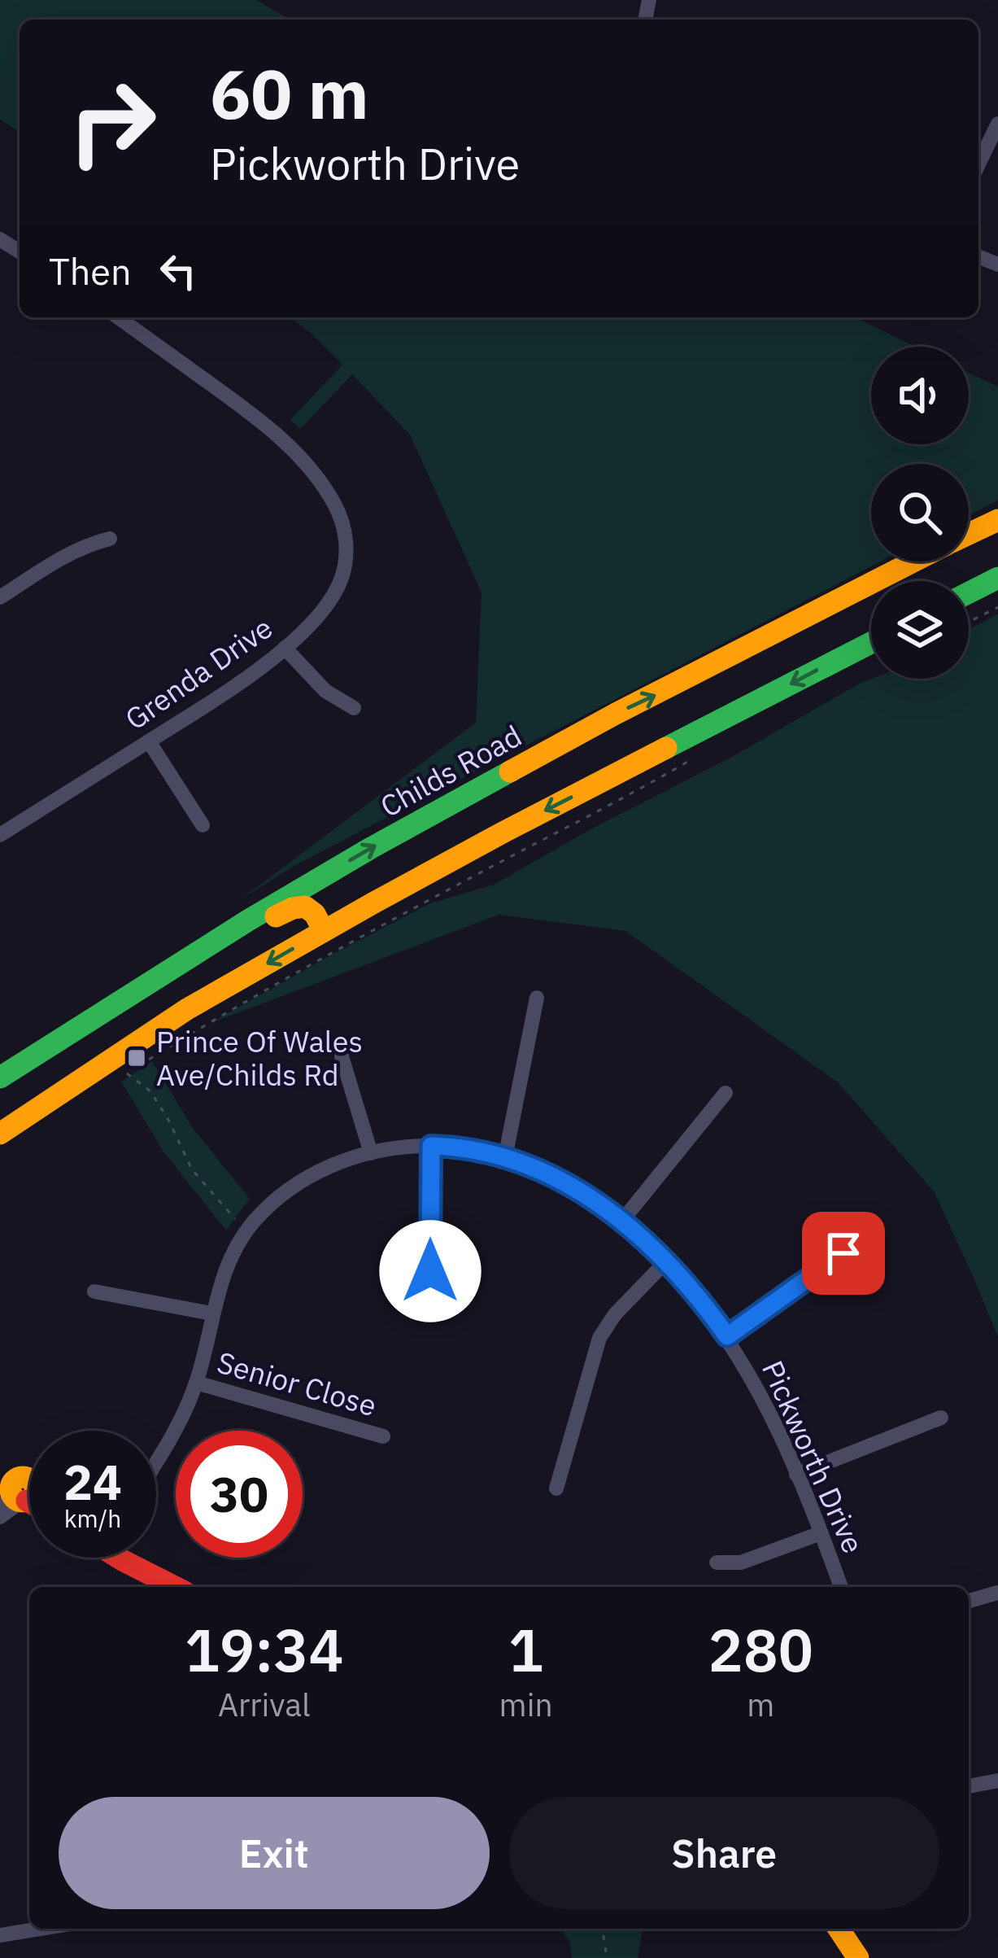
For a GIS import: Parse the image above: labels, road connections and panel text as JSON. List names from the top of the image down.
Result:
{
  "streets": {
    "main road": ["Childs Road"],
    "street": ["Grenda Drive", "Senior Close", "Pickworth Drive"]
  },
  "crossings": [
    ["Senior Close", "Pickworth Drive"]
  ],
  "places": {
    "transit": ["Prince Of Wales Ave/Childs Rd"]
  },
  "page": {
    "turn": ["60 m", "Pickworth Drive"],
    "then": "Then",
    "speed": "24 km/h",
    "limit": "30",
    "eta": [
      "19:34",
      "Arrival",
      "1",
      "min",
      "280",
      "m"
    ],
    "buttons": ["Exit", "Share"]
  }
}
